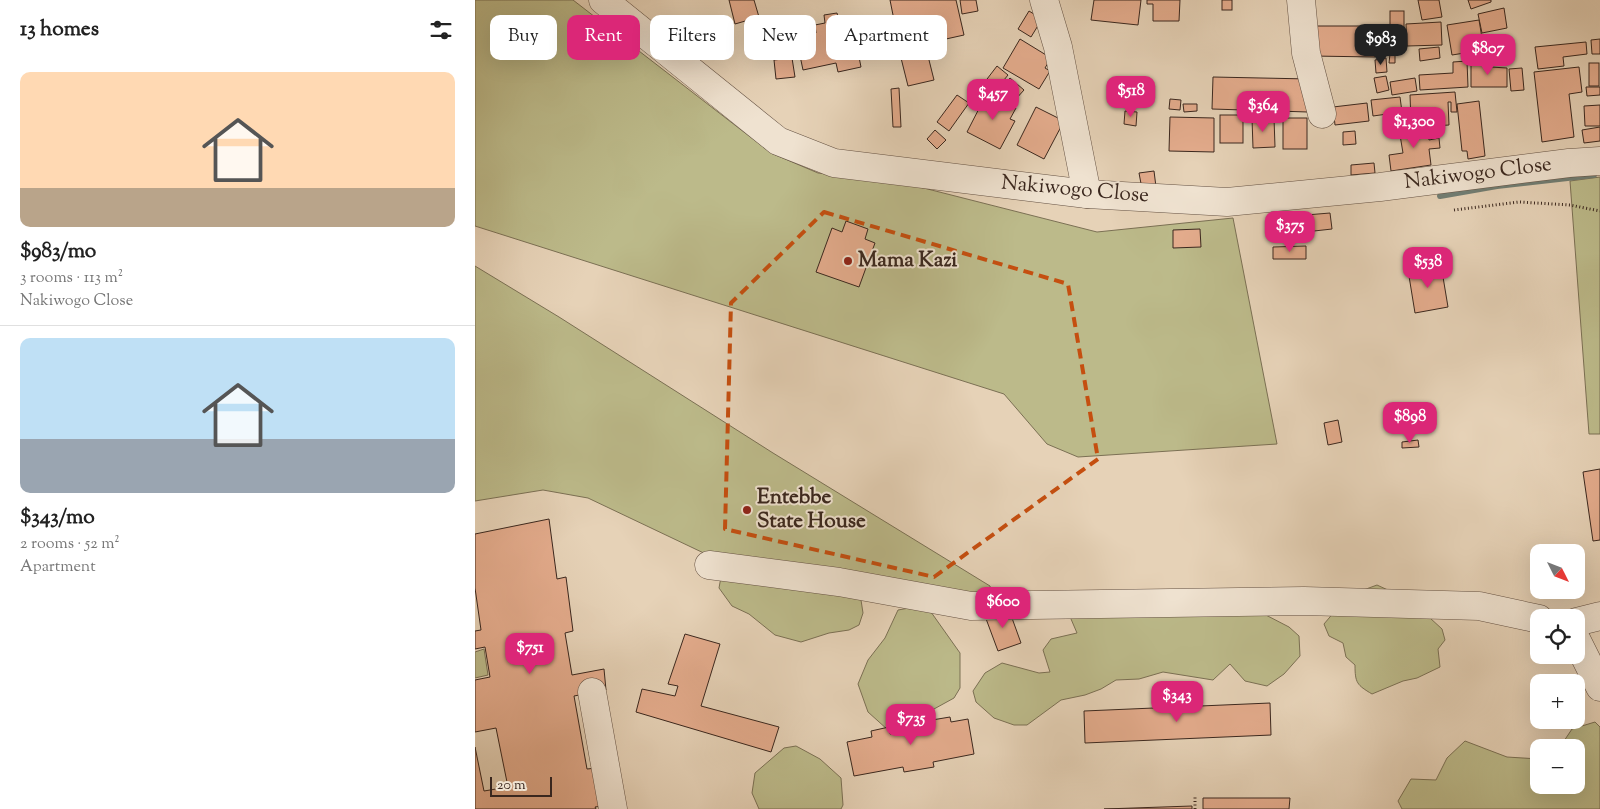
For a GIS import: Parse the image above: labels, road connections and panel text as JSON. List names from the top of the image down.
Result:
{
  "streets": {
    "street": ["Nakiwogo Close"]
  },
  "places": ["Mama Kazi", "Entebbe State House"],
  "scale_bar": "20 m",
  "north": "bottom right",
  "page": {
    "heading": "13 homes",
    "chip": [
      "Buy",
      "Rent",
      "Filters",
      "New",
      "Apartment"
    ],
    "price": [
      "$983",
      "$807",
      "$518",
      "$457",
      "$364",
      "$1,300",
      "$375",
      "$538",
      "$898",
      "$600",
      "$751",
      "$343",
      "$735"
    ],
    "list": [
      {
        "name": "$983/mo",
        "note": "3 rooms · 113 m² · Nakiwogo Close"
      },
      {
        "name": "$343/mo",
        "note": "2 rooms · 52 m² · Apartment"
      }
    ],
    "map_buttons": ["+", "−"],
    "scale": "20 m"
  }
}
